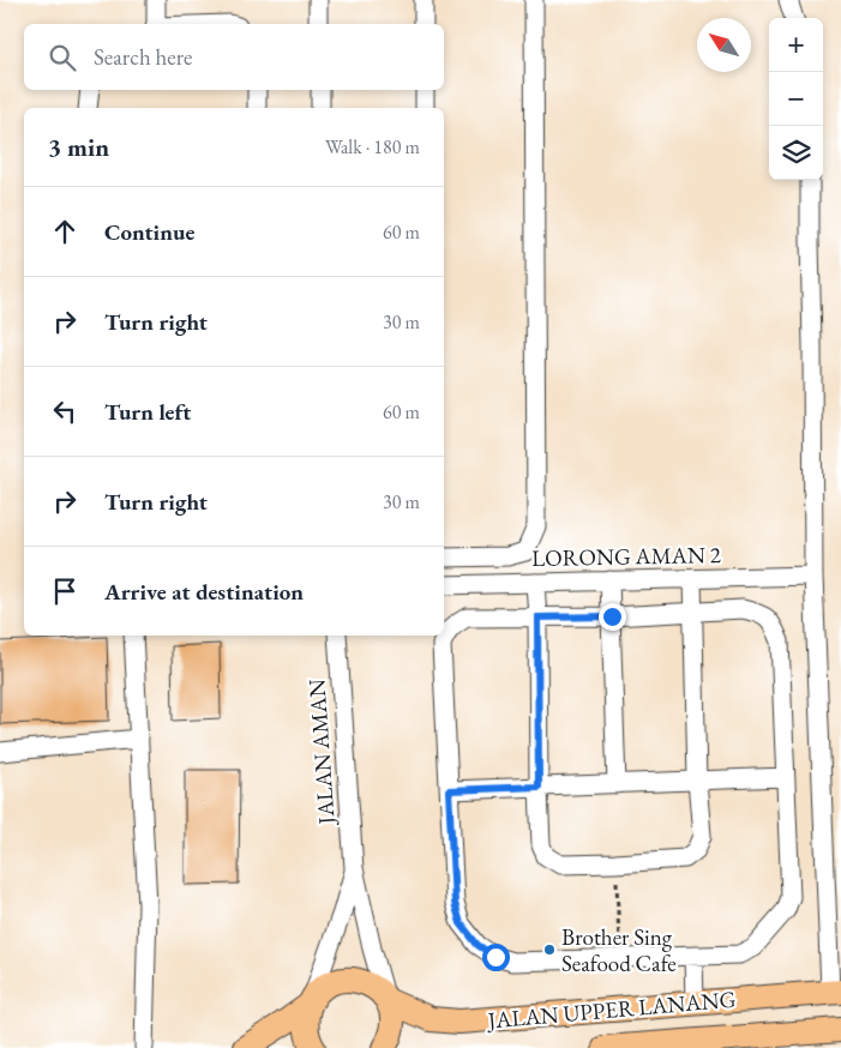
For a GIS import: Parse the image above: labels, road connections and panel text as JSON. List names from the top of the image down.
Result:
{
  "streets": {
    "main road": ["JALAN UPPER LANANG"],
    "street": ["LORONG AMAN 2", "JALAN AMAN"]
  },
  "places": ["Brother Sing Seafood Cafe"],
  "north": "top left",
  "page": {
    "map_buttons": ["+", "−"],
    "search": "Search here",
    "heading": ["3 min", "Walk · 180 m"],
    "list": [
      ["Continue", "60 m"],
      ["Turn right", "30 m"],
      ["Turn left", "60 m"],
      ["Turn right", "30 m"],
      "Arrive at destination"
    ]
  }
}
